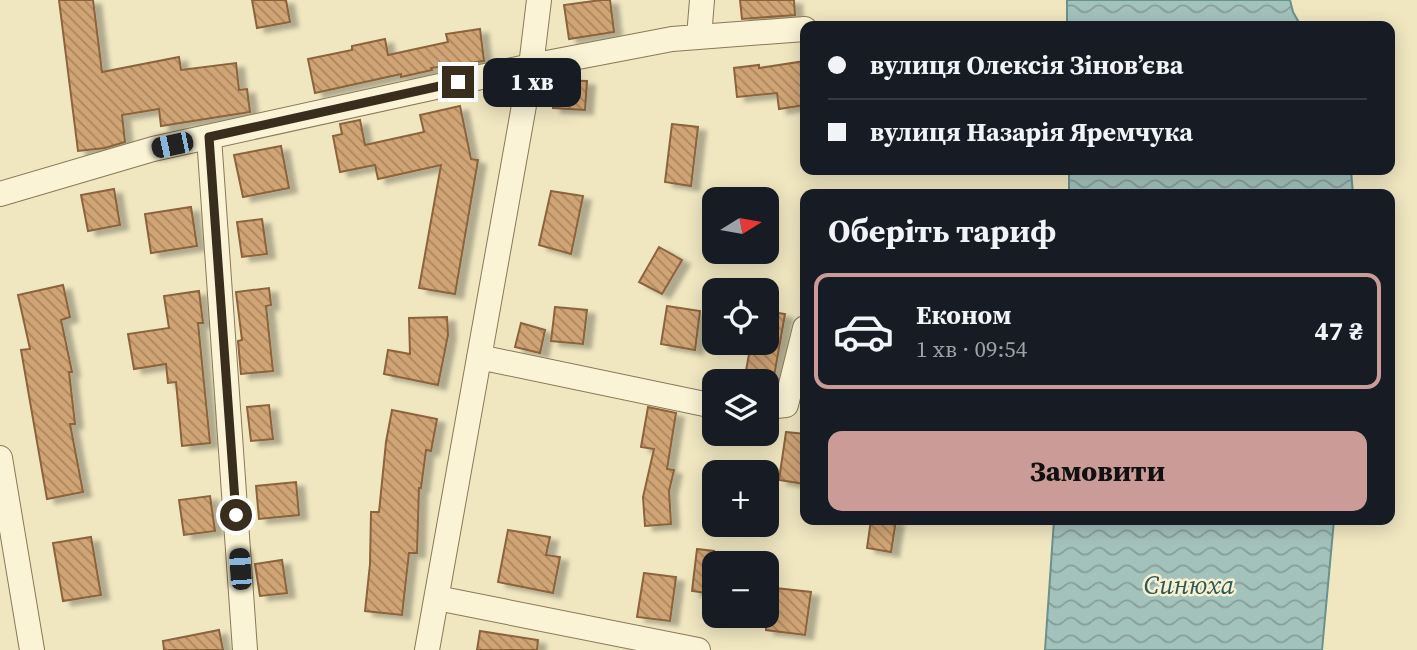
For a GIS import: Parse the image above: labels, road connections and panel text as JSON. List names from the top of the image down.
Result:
{
  "water": ["Синюха"],
  "north": "right",
  "page": {
    "banner": ["вулиця Олексія Зіновʼєва", "вулиця Назарія Яремчука"],
    "bubble": "1 хв",
    "map_buttons": ["+", "−"],
    "heading": "Оберіть тариф",
    "list": [
      {
        "name": "Економ",
        "note": "1 хв · 09:54",
        "value": "47 ₴"
      }
    ],
    "buttons": "Замовити"
  }
}
